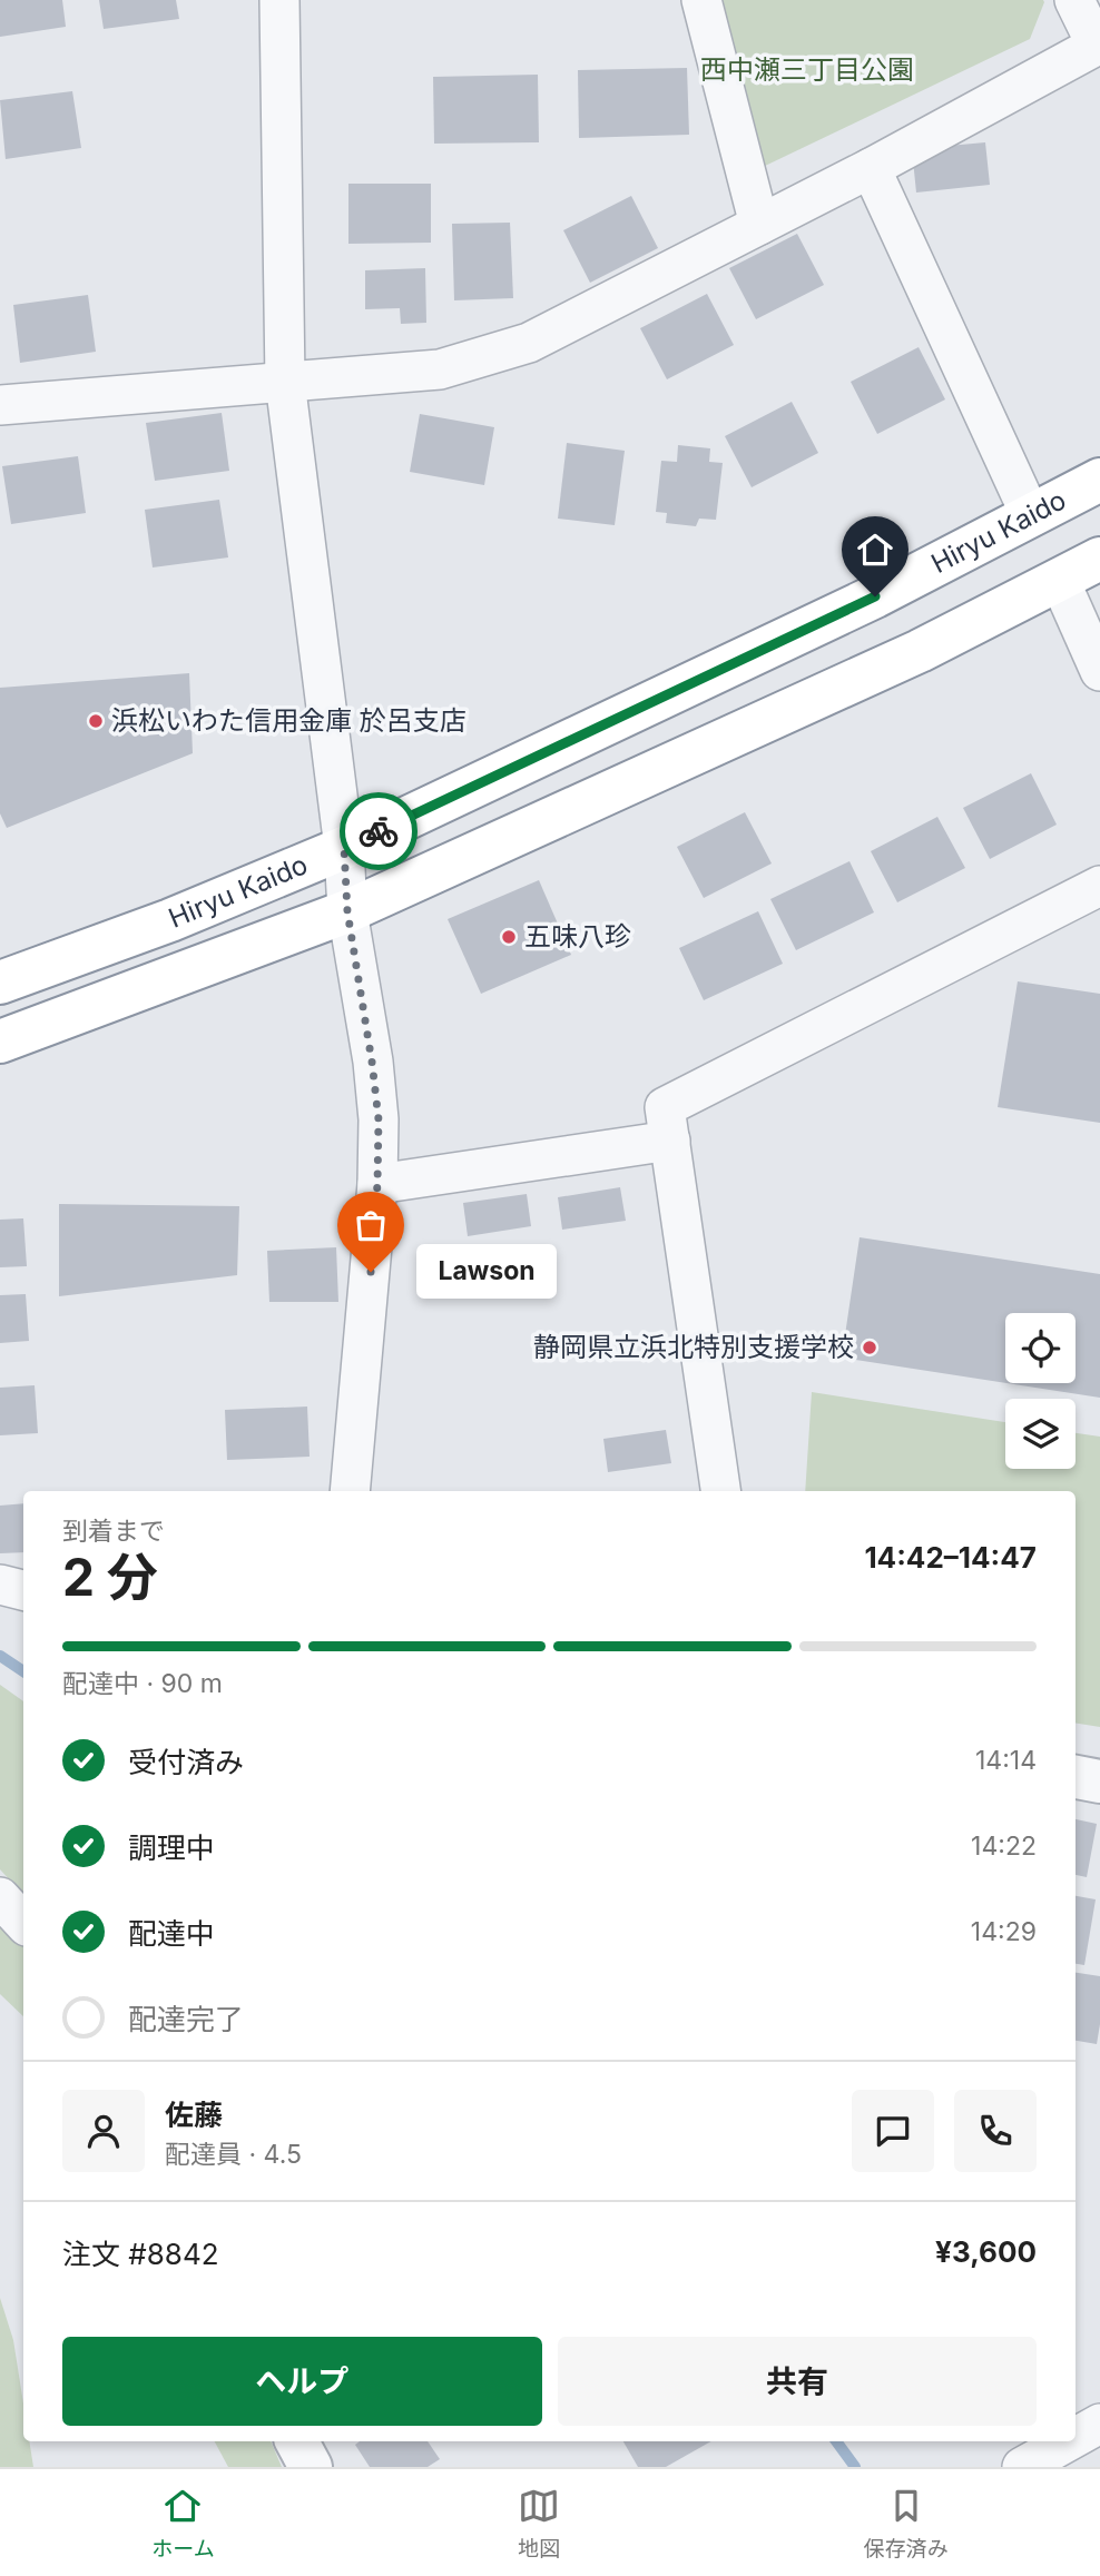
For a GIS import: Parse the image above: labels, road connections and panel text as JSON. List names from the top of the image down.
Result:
{
  "streets": {
    "highway": ["Hiryu Kaido"]
  },
  "parks": ["西中瀬三丁目公園"],
  "places": [
    "浜松いわた信用金庫 於呂支店",
    "五味八珍",
    "Lawson",
    "静岡県立浜北特別支援学校"
  ],
  "page": {
    "bubble": "Lawson",
    "heading": ["2 分", "到着まで", "14:42–14:47"],
    "panel": [
      "佐藤",
      "配達員 · 4.5",
      "注文 #8842",
      "¥3,600"
    ],
    "bar": "配達中 · 90 m",
    "list": [
      ["受付済み", "14:14"],
      ["調理中", "14:22"],
      ["配達中", "14:29"],
      "配達完了"
    ],
    "buttons": ["ヘルプ", "共有"],
    "tabs": ["ホーム", "地図", "保存済み"]
  }
}
